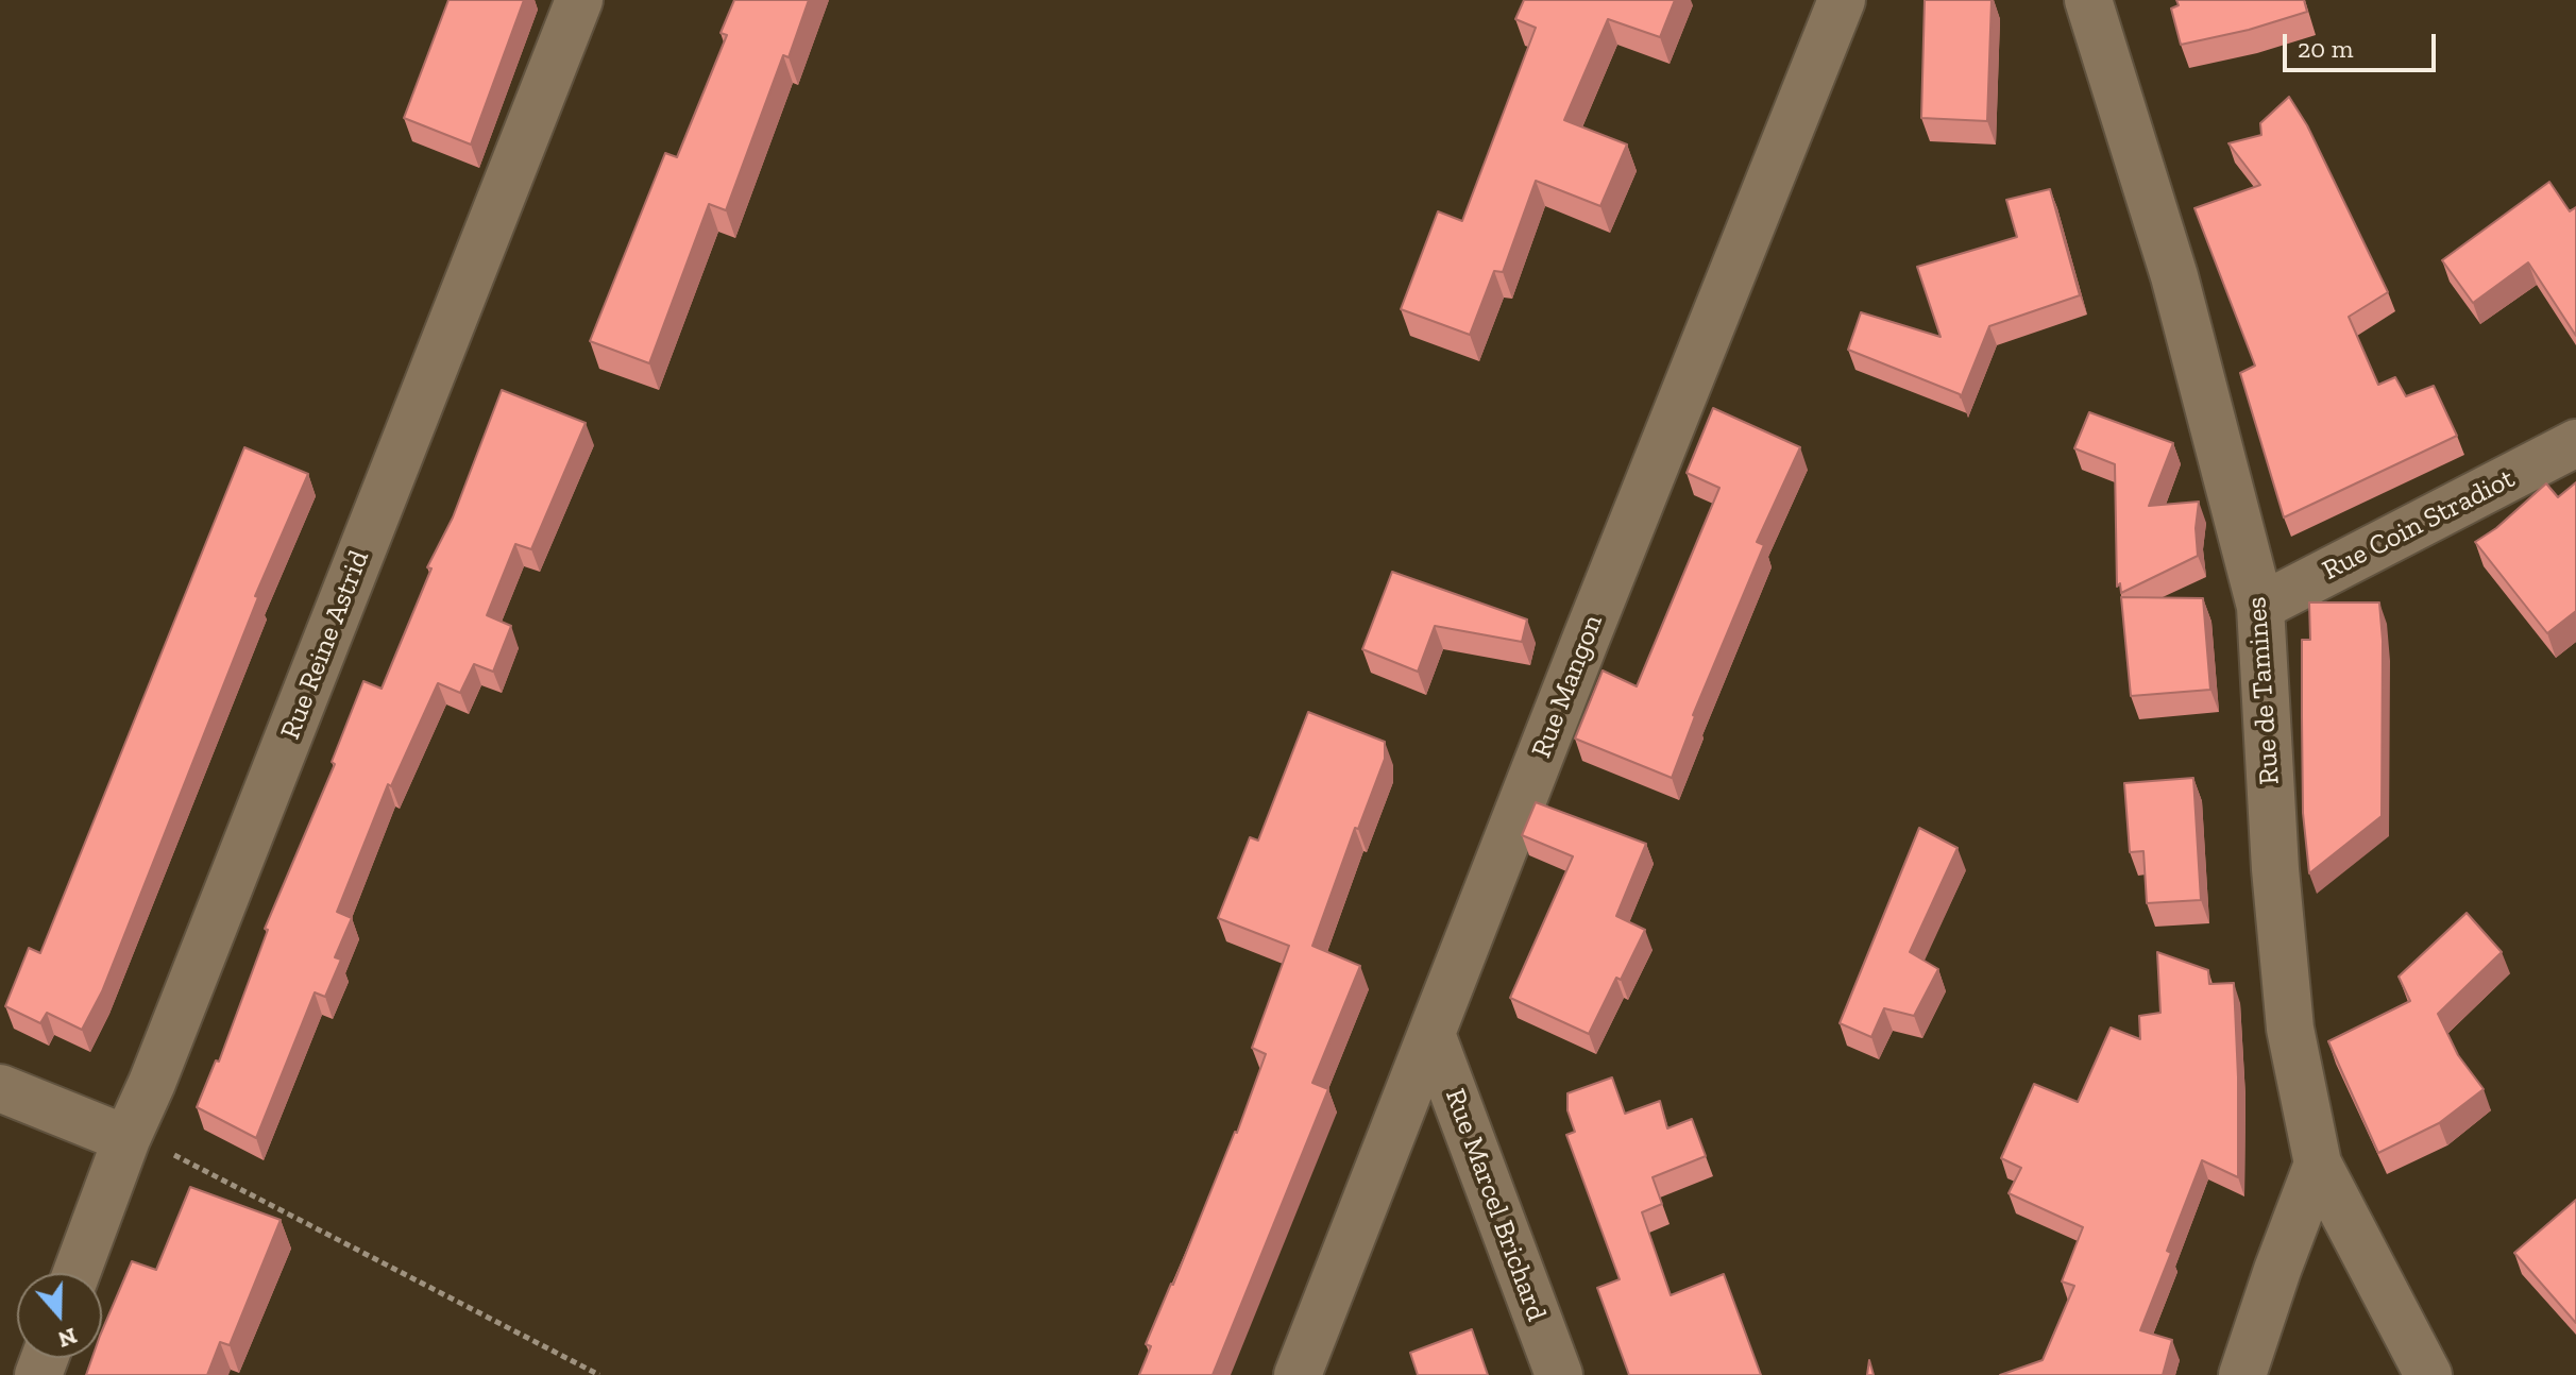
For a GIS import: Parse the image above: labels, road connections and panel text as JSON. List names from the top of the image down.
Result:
{
  "streets": {
    "street": [
      "Rue Coin Stradiot",
      "Rue Reine Astrid",
      "Rue Mangon",
      "Rue de Tamines",
      "Rue Marcel Brichard"
    ]
  },
  "crossings": [
    ["Rue Coin Stradiot", "Rue de Tamines"],
    ["Rue Mangon", "Rue Marcel Brichard"]
  ],
  "scale_bar": "20 m",
  "north": "bottom"
}
